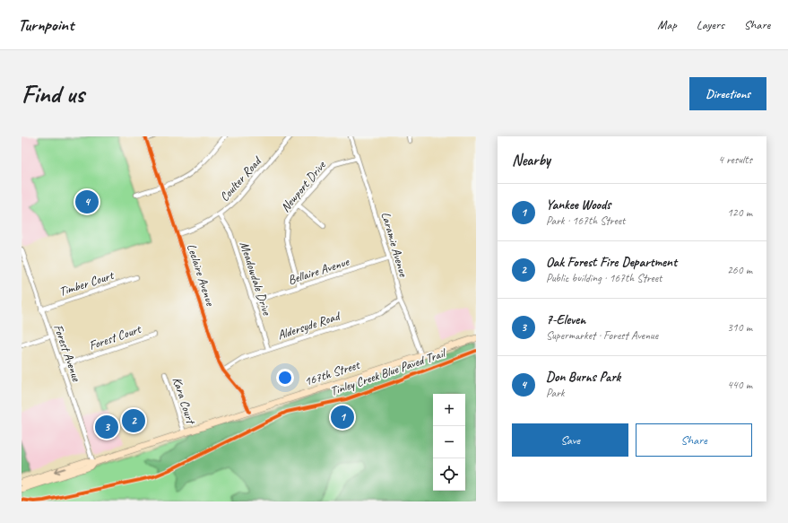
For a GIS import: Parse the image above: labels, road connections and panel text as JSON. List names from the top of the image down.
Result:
{
  "streets": {
    "main road": ["167th Street"],
    "street": [
      "Coulter Road",
      "Newport Drive",
      "Laramie Avenue",
      "Bellaire Avenue",
      "Leclaire Avenue",
      "Meadowdale Drive",
      "Timber Court",
      "Aldersyde Road",
      "Forest Court",
      "Forest Avenue",
      "Kara Court"
    ],
    "cycle path": ["Tinley Creek Blue Paved Trail"]
  },
  "crossings": [
    ["Coulter Road", "Leclaire Avenue"],
    ["Coulter Road", "Meadowdale Drive"],
    ["Newport Drive", "Laramie Avenue"],
    ["Newport Drive", "Bellaire Avenue"],
    ["Laramie Avenue", "Bellaire Avenue"],
    ["Laramie Avenue", "Aldersyde Road"],
    ["Laramie Avenue", "167th Street"],
    ["Bellaire Avenue", "Meadowdale Drive"],
    ["Leclaire Avenue", "Aldersyde Road"],
    ["Leclaire Avenue", "167th Street"],
    ["Meadowdale Drive", "Aldersyde Road"],
    ["Timber Court", "Forest Avenue"],
    ["Forest Court", "Forest Avenue"],
    ["Forest Avenue", "167th Street"],
    ["167th Street", "Kara Court"]
  ],
  "page": {
    "header": "Turnpoint",
    "nav": ["Map", "Layers", "Share"],
    "buttons": [
      "Directions",
      ["Save", "Share"]
    ],
    "title": "Find us",
    "heading": ["Nearby", "4 results"],
    "list": [
      {
        "mark": "1",
        "name": "Yankee Woods",
        "note": "Park · 167th Street",
        "value": "120 m"
      },
      {
        "mark": "2",
        "name": "Oak Forest Fire Department",
        "note": "Public building · 167th Street",
        "value": "260 m"
      },
      {
        "mark": "3",
        "name": "7-Eleven",
        "note": "Supermarket · Forest Avenue",
        "value": "310 m"
      },
      {
        "mark": "4",
        "name": "Don Burns Park",
        "note": "Park",
        "value": "440 m"
      }
    ],
    "pins": [
      "4",
      "1",
      "2",
      "3"
    ],
    "map_buttons": ["+", "−"]
  }
}
